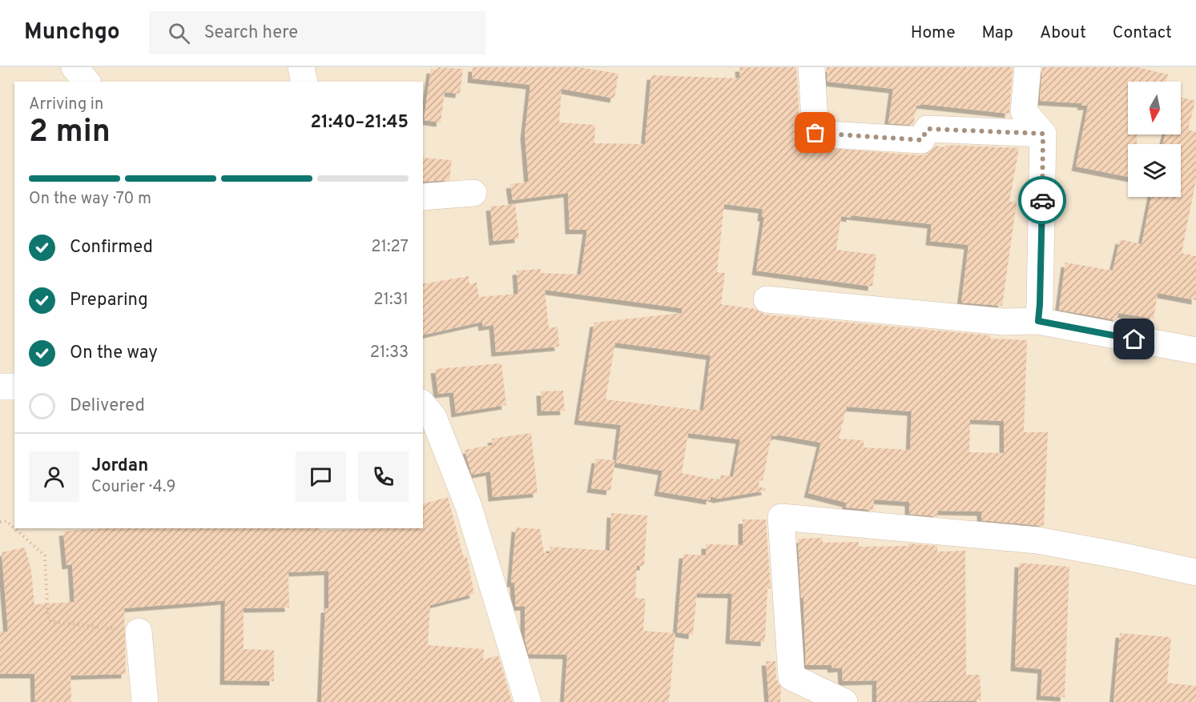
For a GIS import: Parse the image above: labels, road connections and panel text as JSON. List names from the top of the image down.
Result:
{
  "north": "bottom",
  "page": {
    "header": "Munchgo",
    "search": "Search here",
    "nav": [
      "Home",
      "Map",
      "About",
      "Contact"
    ],
    "heading": ["2 min", "Arriving in", "21:40–21:45"],
    "panel": ["Jordan", "Courier · 4.9"],
    "bar": "On the way · 70 m",
    "list": [
      ["Confirmed", "21:27"],
      ["Preparing", "21:31"],
      ["On the way", "21:33"],
      "Delivered"
    ]
  }
}
